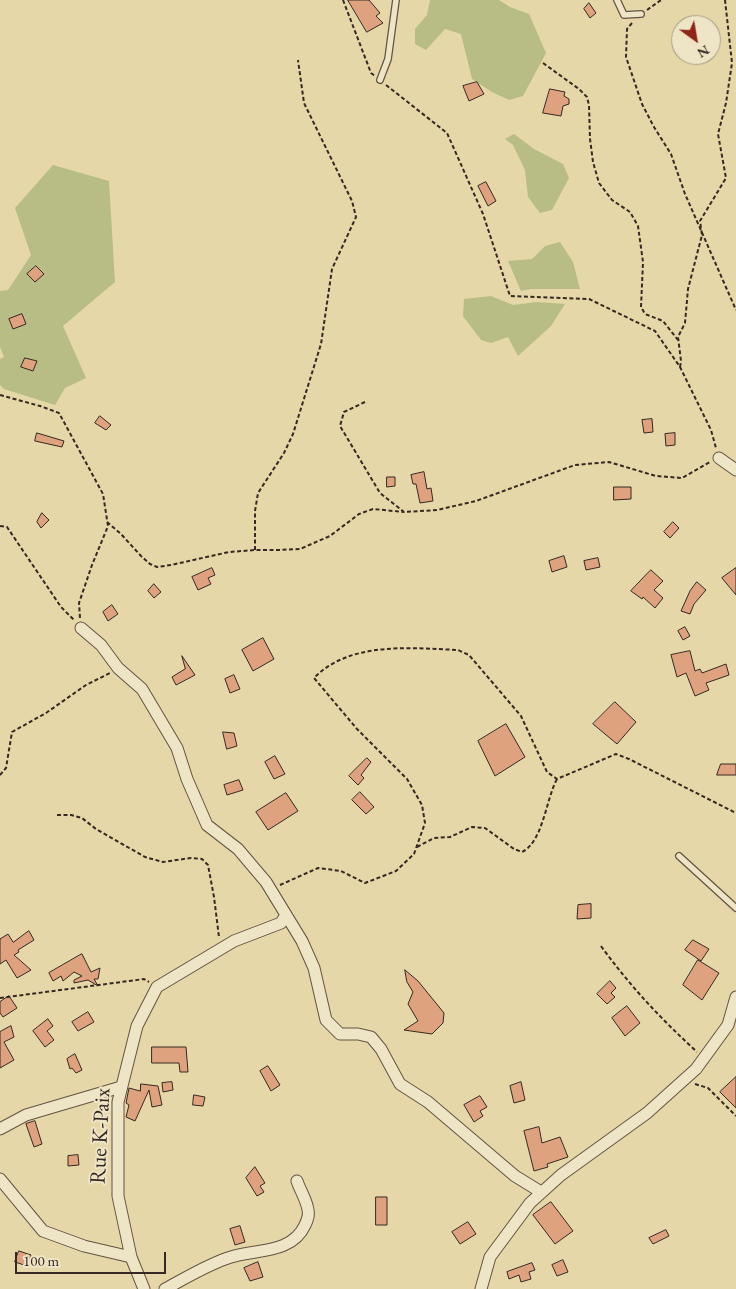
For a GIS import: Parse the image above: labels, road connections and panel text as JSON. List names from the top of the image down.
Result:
{
  "streets": {
    "street": ["Rue K-Paix"]
  },
  "scale_bar": "100 m",
  "north": "bottom right"
}
